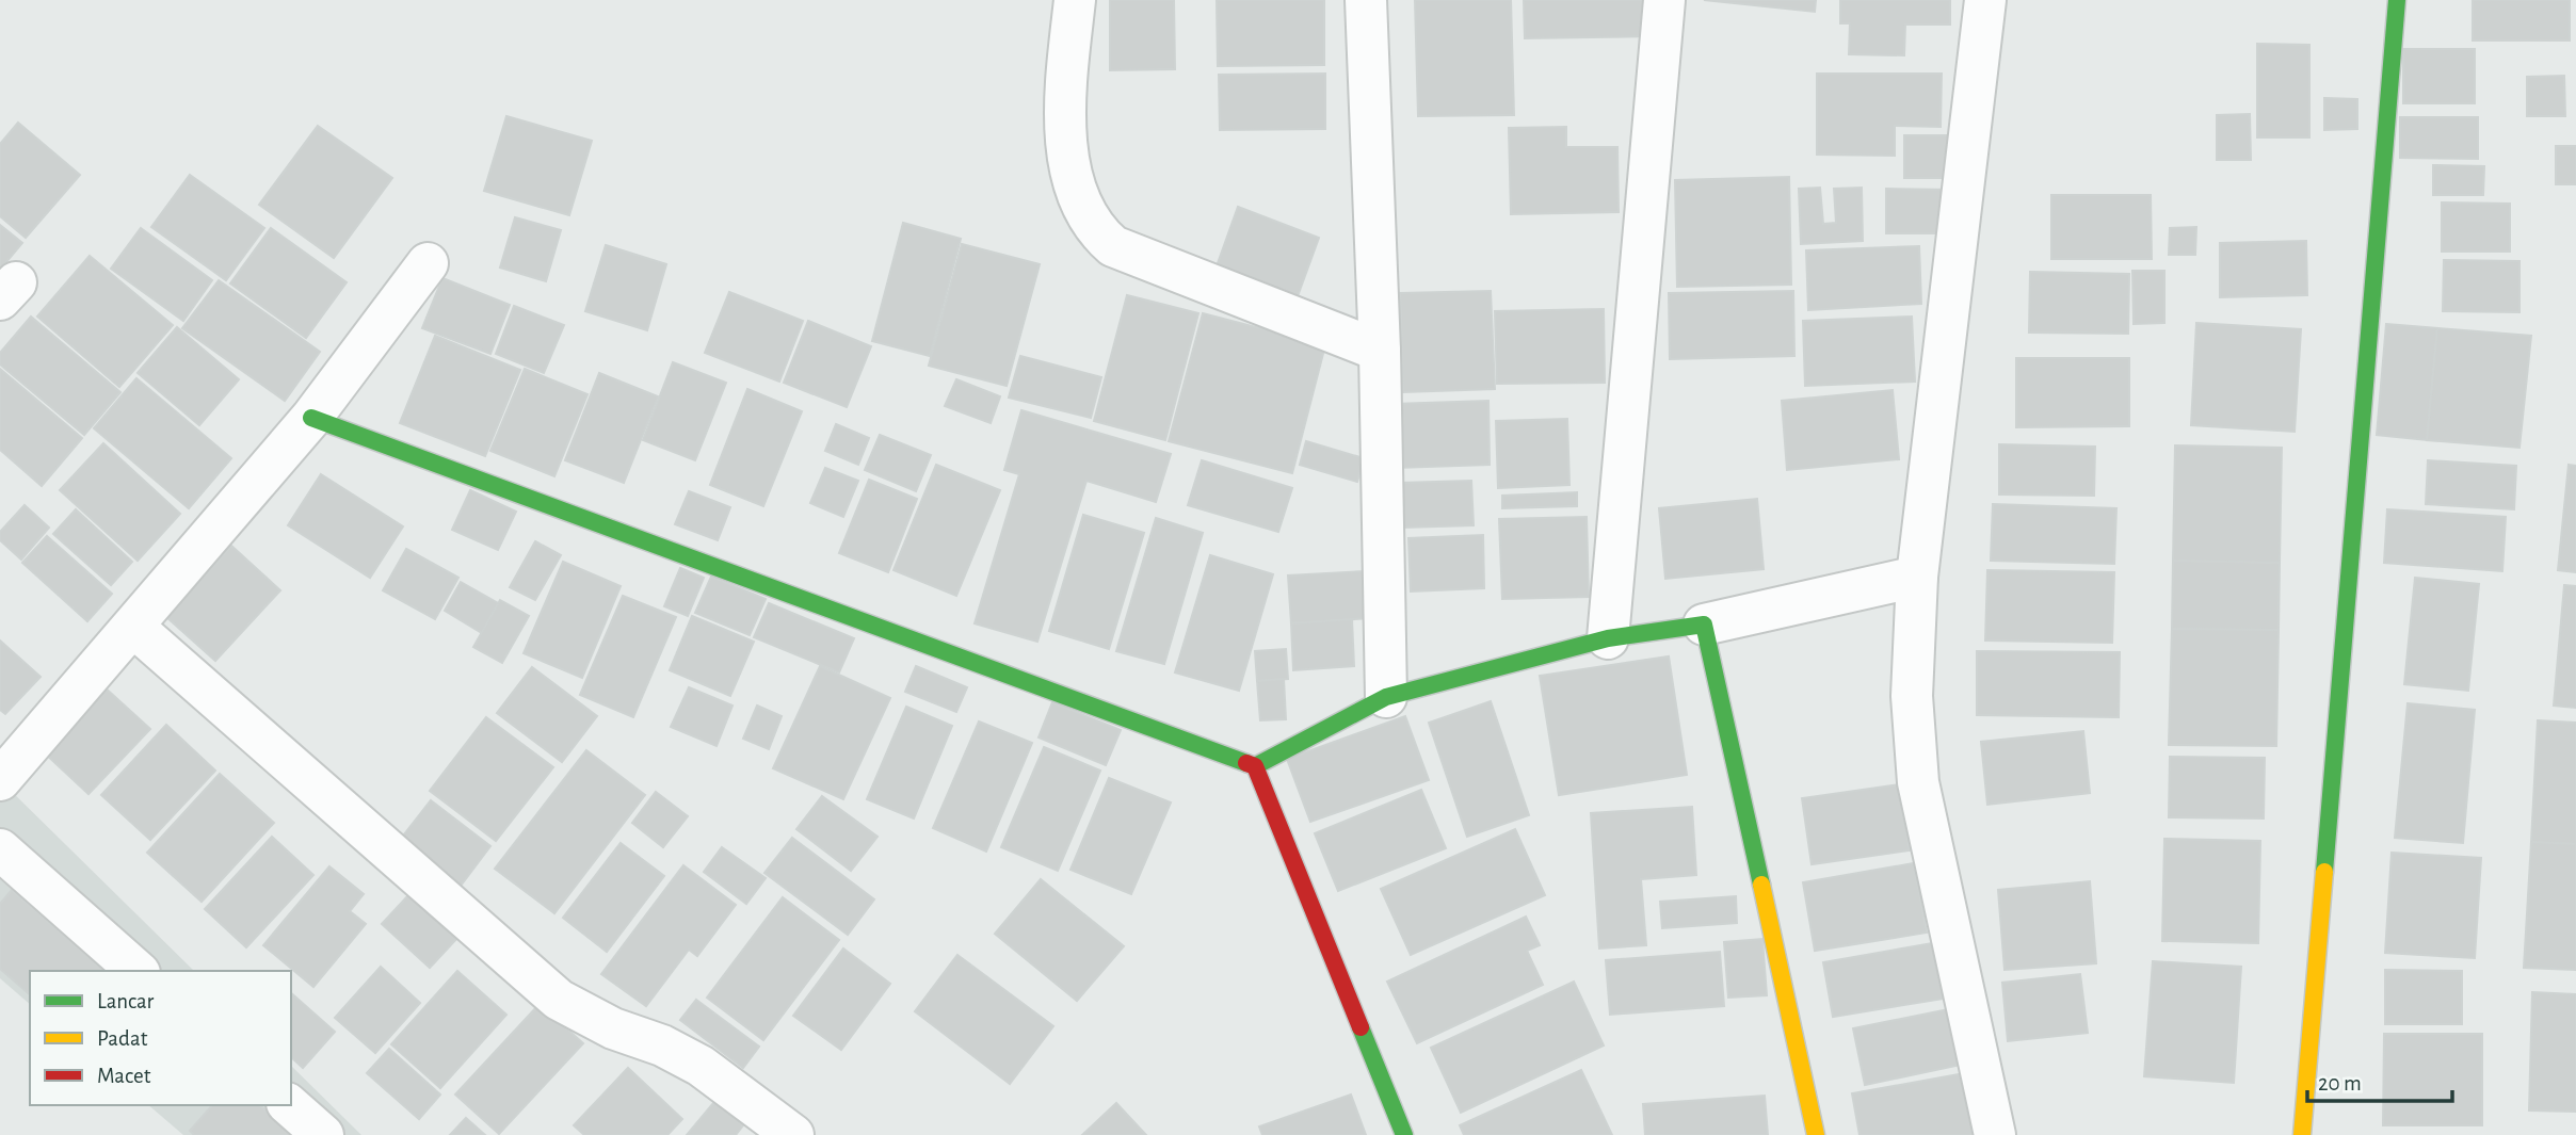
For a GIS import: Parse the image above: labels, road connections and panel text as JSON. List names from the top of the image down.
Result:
{
  "legend": ["Lancar", "Padat", "Macet"],
  "scale_bar": "20 m"
}
